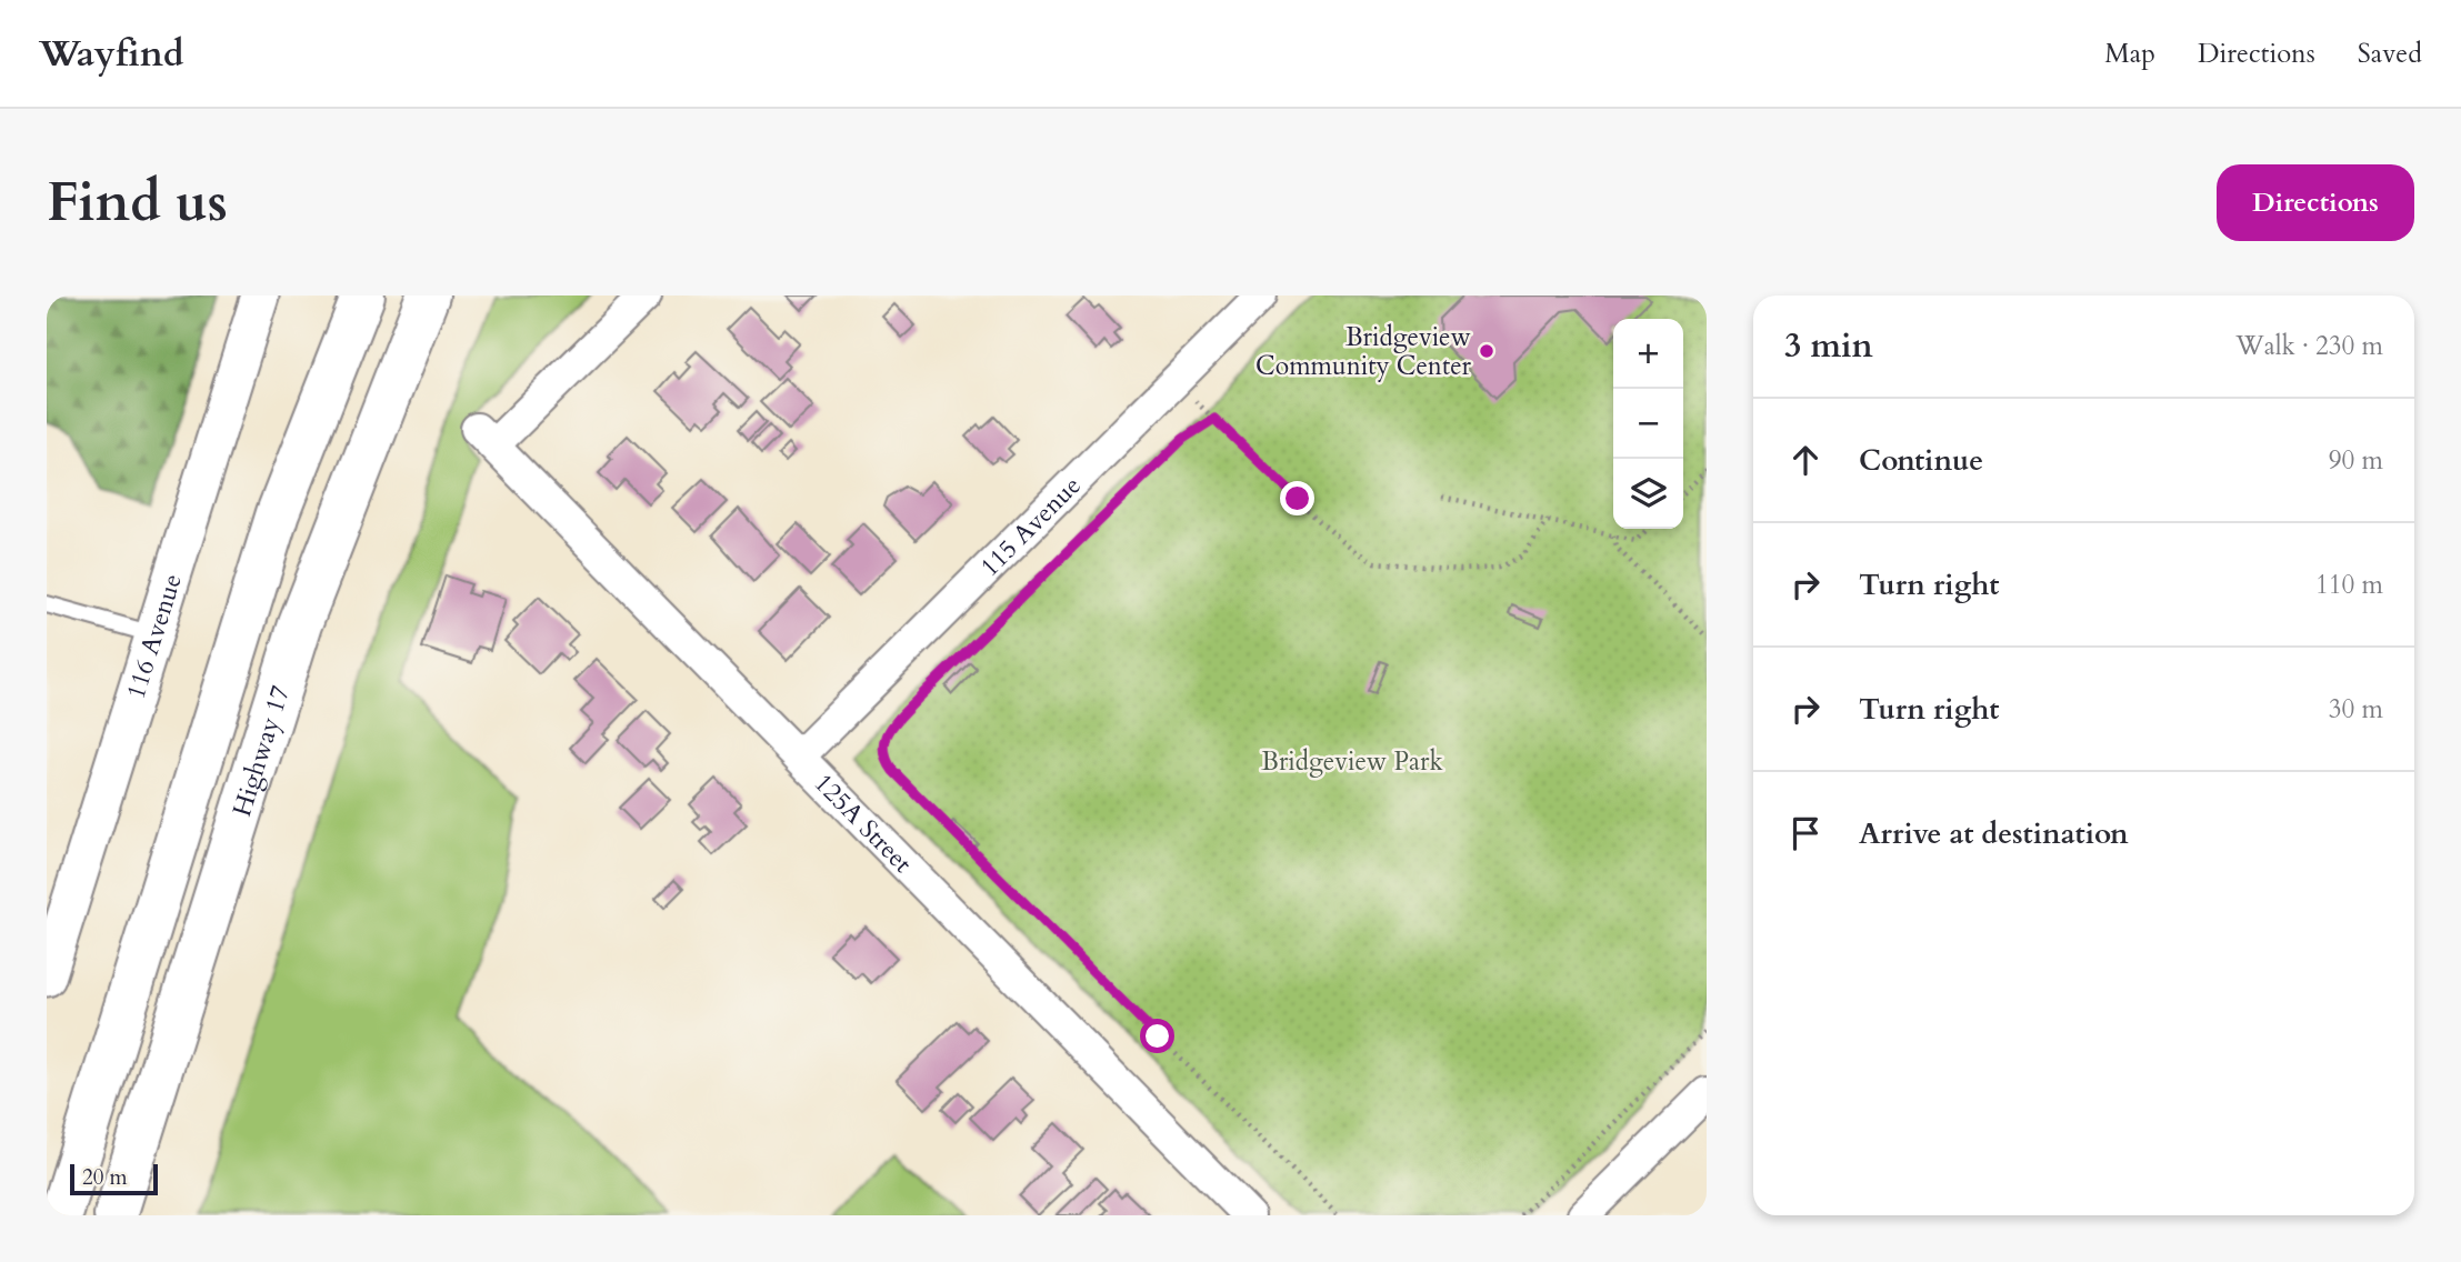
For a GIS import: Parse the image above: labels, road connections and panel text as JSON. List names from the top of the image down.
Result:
{
  "streets": {
    "highway": ["Highway 17"],
    "street": ["115 Avenue", "116 Avenue", "125A Street"]
  },
  "crossings": [
    ["115 Avenue", "125A Street"]
  ],
  "parks": ["Bridgeview Park"],
  "places": ["Bridgeview Community Center"],
  "scale_bar": "20 m",
  "page": {
    "header": "Wayfind",
    "nav": ["Map", "Directions", "Saved"],
    "buttons": "Directions",
    "title": "Find us",
    "heading": ["3 min", "Walk · 230 m"],
    "map_buttons": ["+", "−"],
    "list": [
      ["Continue", "90 m"],
      ["Turn right", "110 m"],
      ["Turn right", "30 m"],
      "Arrive at destination"
    ],
    "scale": "20 m"
  }
}
